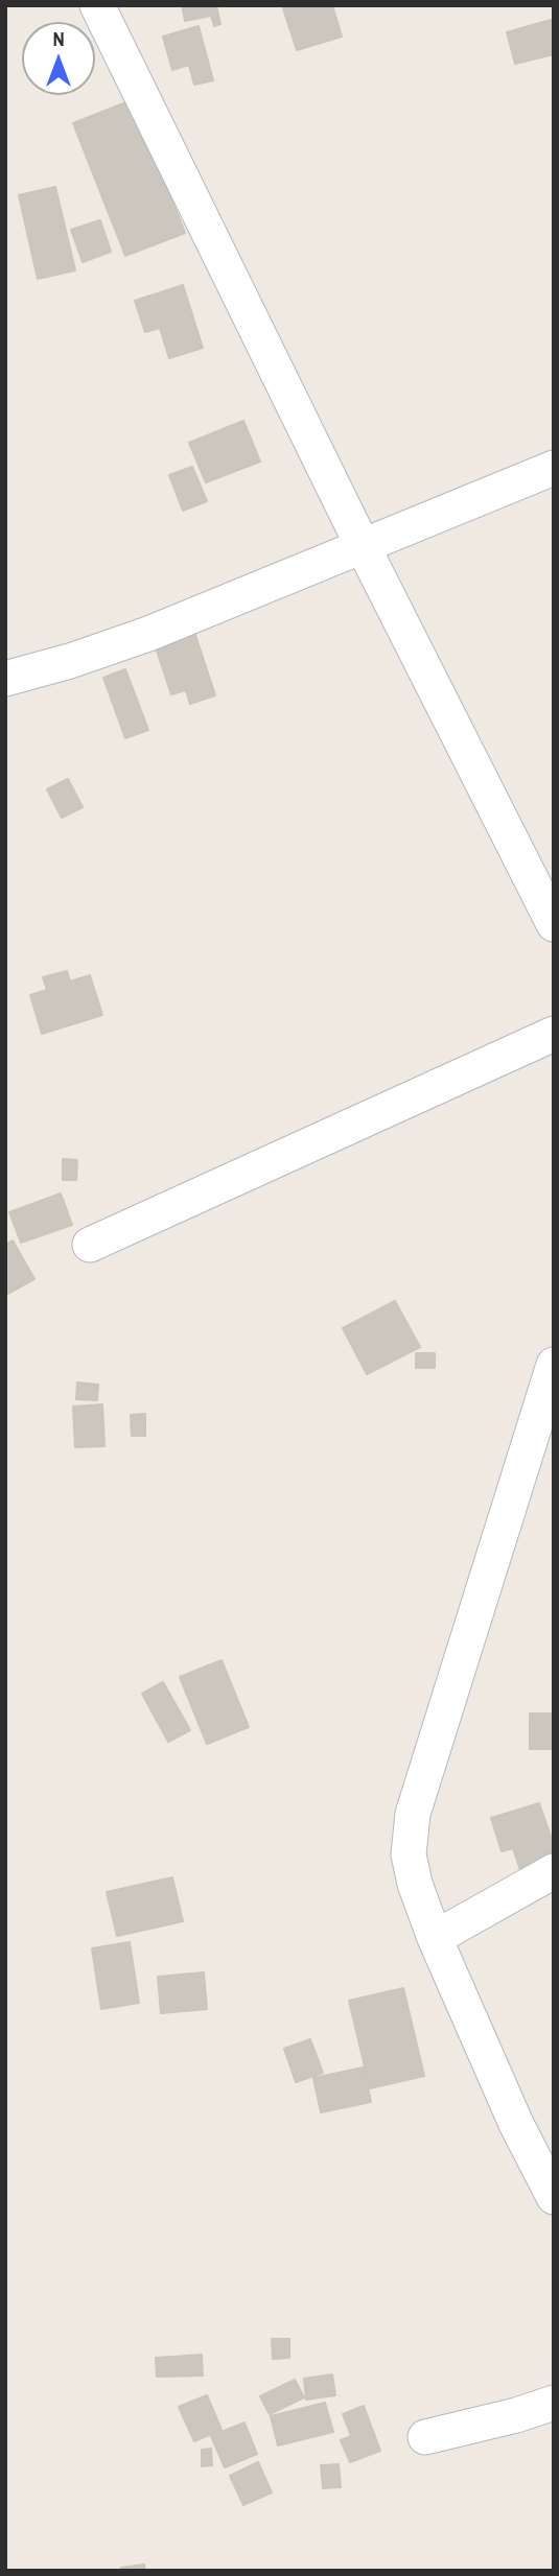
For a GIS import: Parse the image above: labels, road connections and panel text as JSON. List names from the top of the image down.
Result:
{
  "north": "top"
}
